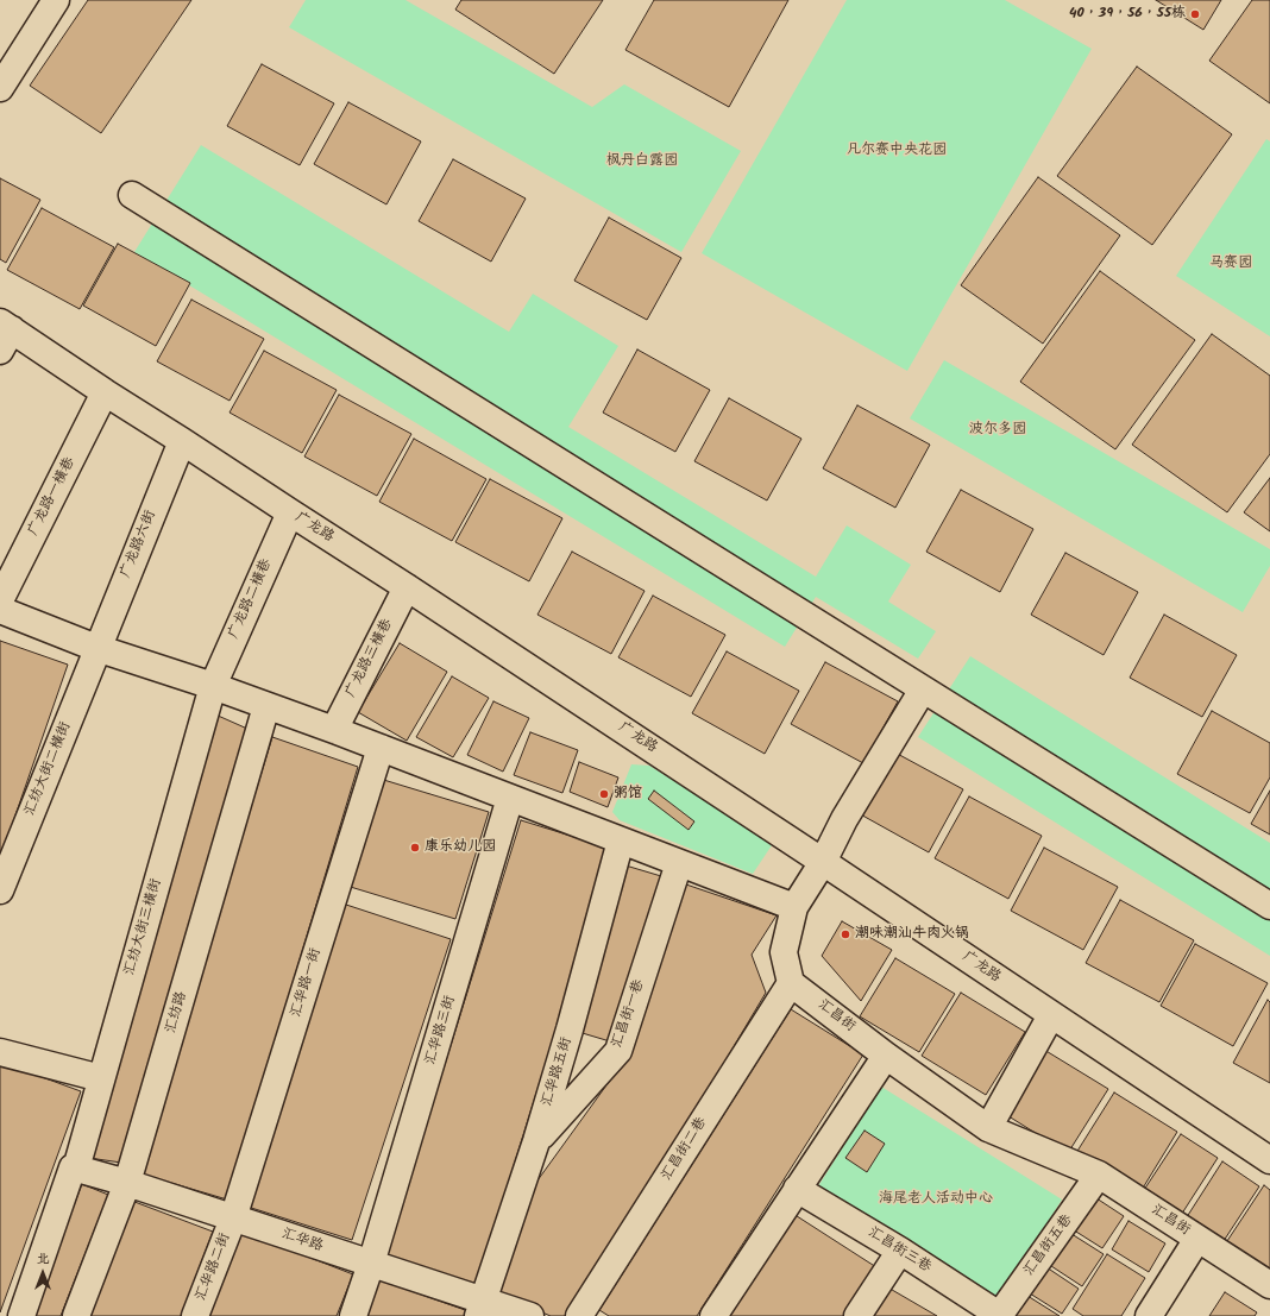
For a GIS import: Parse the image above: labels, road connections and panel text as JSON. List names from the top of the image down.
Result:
{
  "streets": {
    "street": [
      "广龙路一横巷",
      "广龙路",
      "广龙路六街",
      "广龙路二横巷",
      "广龙路三横巷",
      "汇纺大街二横街",
      "汇纺大街三横街",
      "汇华路一街",
      "汇纺路",
      "汇昌街一巷",
      "汇昌街",
      "汇华路三街",
      "汇华路五街",
      "汇昌街二巷",
      "汇华路",
      "汇昌街五巷",
      "汇昌街三巷",
      "汇华路二街"
    ]
  },
  "crossings": [
    ["广龙路一横巷", "广龙路"],
    ["广龙路", "广龙路六街"],
    ["广龙路", "广龙路二横巷"],
    ["广龙路", "广龙路三横巷"],
    ["广龙路六街", "汇纺大街二横街"],
    ["广龙路二横巷", "汇纺大街三横街"],
    ["汇纺大街三横街", "汇华路"],
    ["汇华路一街", "汇华路"],
    ["汇华路一街", "汇华路二街"],
    ["汇纺路", "汇华路"],
    ["汇昌街一巷", "汇华路五街"],
    ["汇昌街", "汇昌街二巷"],
    ["汇昌街", "汇昌街五巷"],
    ["汇华路三街", "汇华路"],
    ["汇华路五街", "汇华路"],
    ["汇华路", "汇华路二街"],
    ["汇昌街五巷", "汇昌街三巷"]
  ],
  "parks": [
    "凡尔赛中央花园",
    "枫丹白露园",
    "马赛园",
    "波尔多园",
    "海尾老人活动中心"
  ],
  "places": [
    "40，39，56，55栋",
    "粥馆",
    "康乐幼儿园",
    "潮味潮汕牛肉火锅"
  ],
  "north": "top"
}
